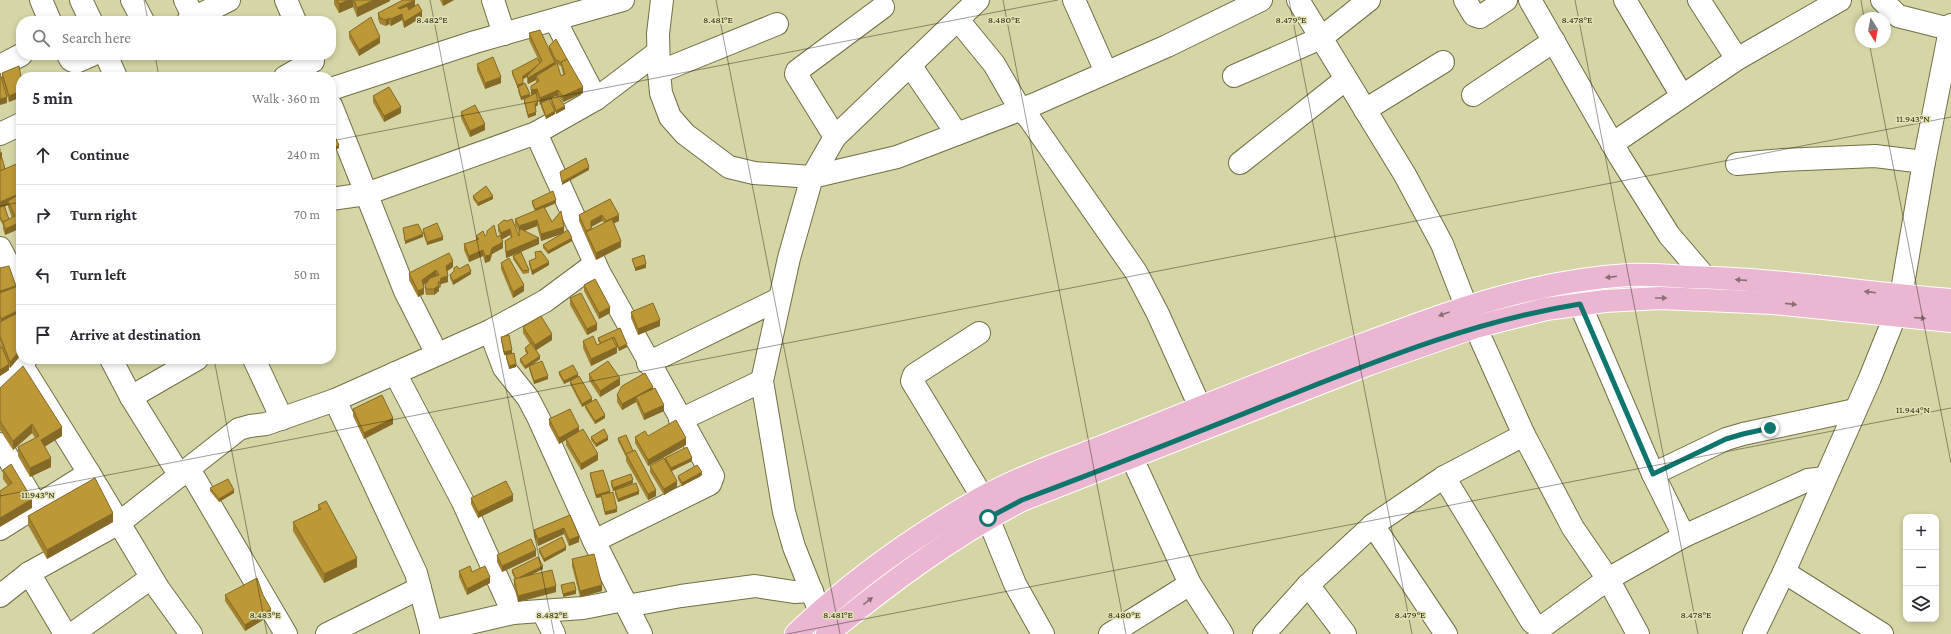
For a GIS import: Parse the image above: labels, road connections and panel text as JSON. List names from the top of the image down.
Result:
{
  "north": "bottom",
  "page": {
    "search": "Search here",
    "heading": ["5 min", "Walk · 360 m"],
    "list": [
      ["Continue", "240 m"],
      ["Turn right", "70 m"],
      ["Turn left", "50 m"],
      "Arrive at destination"
    ],
    "map_buttons": ["+", "−"]
  },
  "coordinates": [
    "8.482°E",
    "8.481°E",
    "8.480°E",
    "8.479°E",
    "8.478°E",
    "11.943°N",
    "11.944°N",
    "8.483°E"
  ]
}
